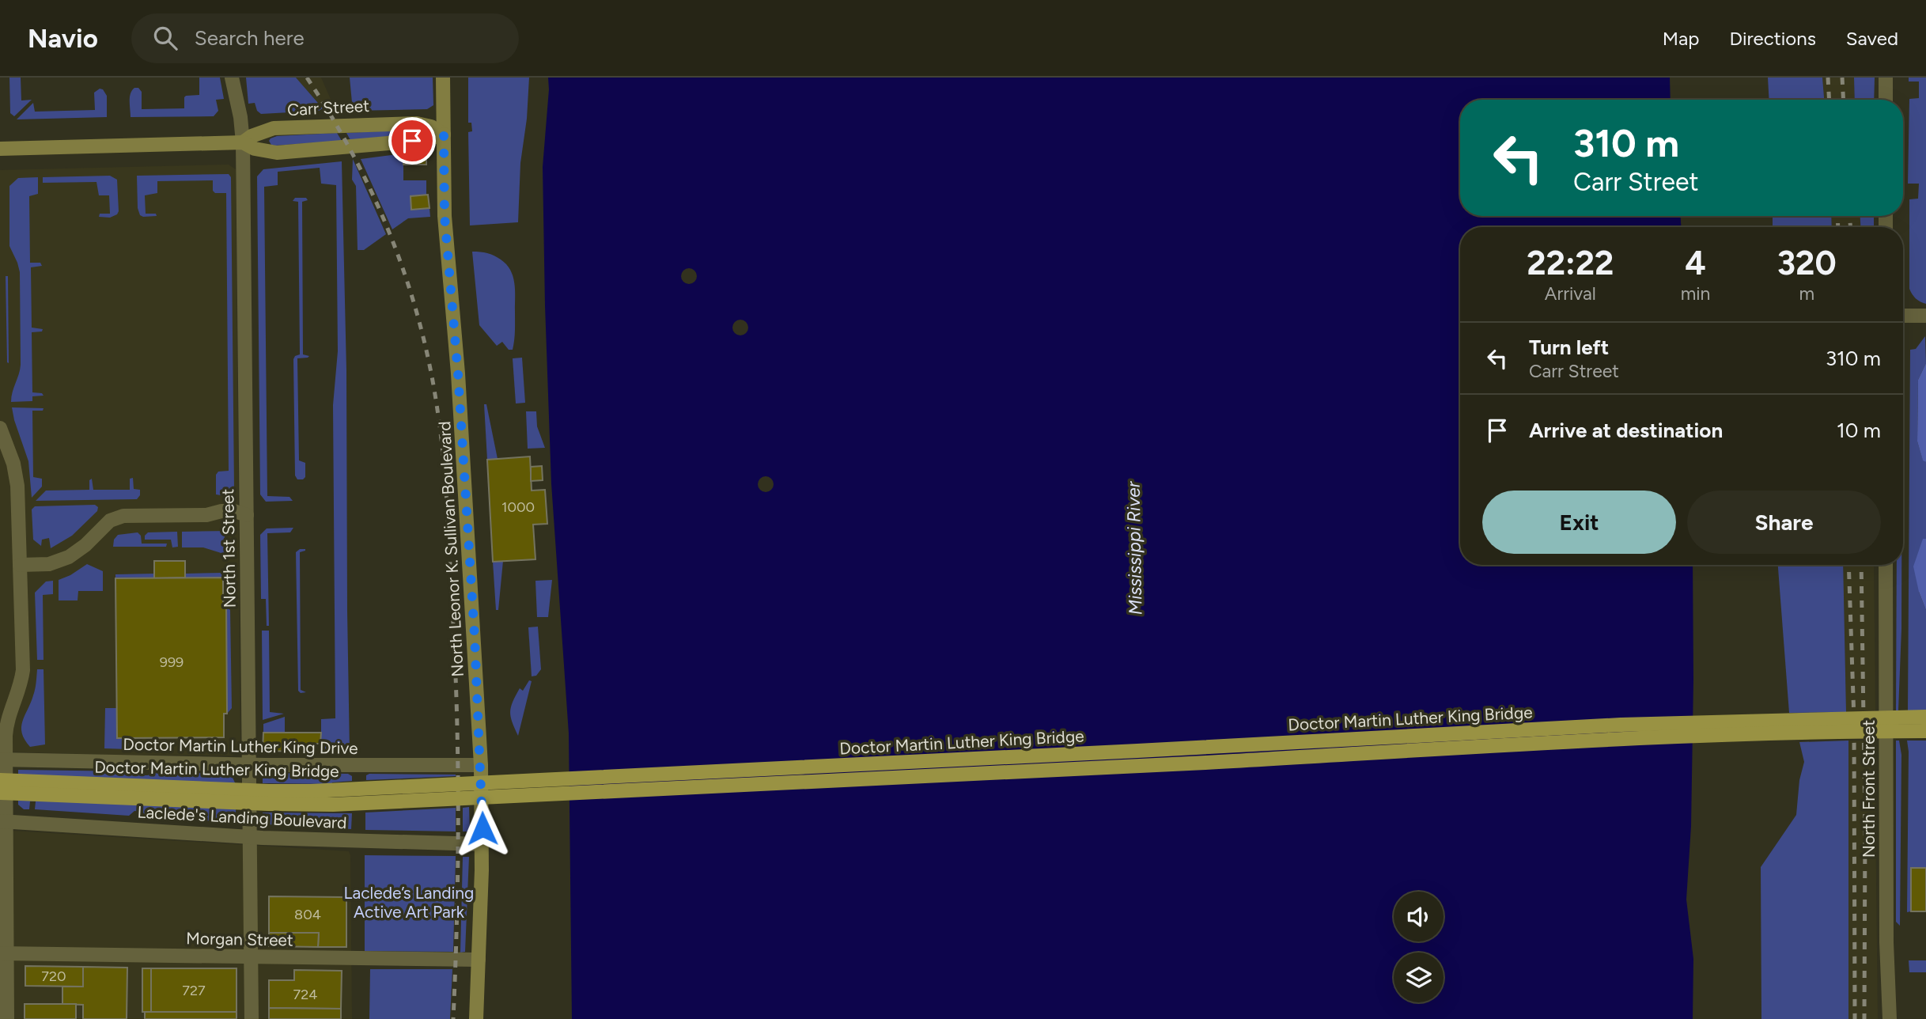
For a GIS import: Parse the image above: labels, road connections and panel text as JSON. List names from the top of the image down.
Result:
{
  "streets": {
    "main road": ["Doctor Martin Luther King Bridge"],
    "street": [
      "Carr Street",
      "North 1st Street",
      "North Leonor K. Sullivan Boulevard",
      "Doctor Martin Luther King Drive",
      "North Front Street",
      "Laclede's Landing Boulevard",
      "Morgan Street"
    ]
  },
  "crossings": [
    ["Carr Street", "North 1st Street"],
    ["Carr Street", "North Leonor K. Sullivan Boulevard"],
    ["North 1st Street", "Doctor Martin Luther King Drive"],
    ["North 1st Street", "Laclede's Landing Boulevard"],
    ["North 1st Street", "Morgan Street"],
    ["North Leonor K. Sullivan Boulevard", "Doctor Martin Luther King Drive"],
    ["North Leonor K. Sullivan Boulevard", "Laclede's Landing Boulevard"],
    ["North Leonor K. Sullivan Boulevard", "Morgan Street"]
  ],
  "water": ["Mississippi River"],
  "parks": ["Laclede’s Landing Active Art Park"],
  "house_numbers": [
    "1000",
    "999",
    "804",
    "720",
    "727",
    "724"
  ],
  "page": {
    "header": "Navio",
    "search": "Search here",
    "nav": ["Map", "Directions", "Saved"],
    "turn": ["310 m", "Carr Street"],
    "eta": [
      "22:22",
      "Arrival",
      "4",
      "min",
      "320",
      "m"
    ],
    "list": [
      {
        "name": "Turn left",
        "note": "Carr Street",
        "value": "310 m"
      },
      {
        "name": "Arrive at destination",
        "value": "10 m"
      }
    ],
    "buttons": ["Exit", "Share"]
  }
}
